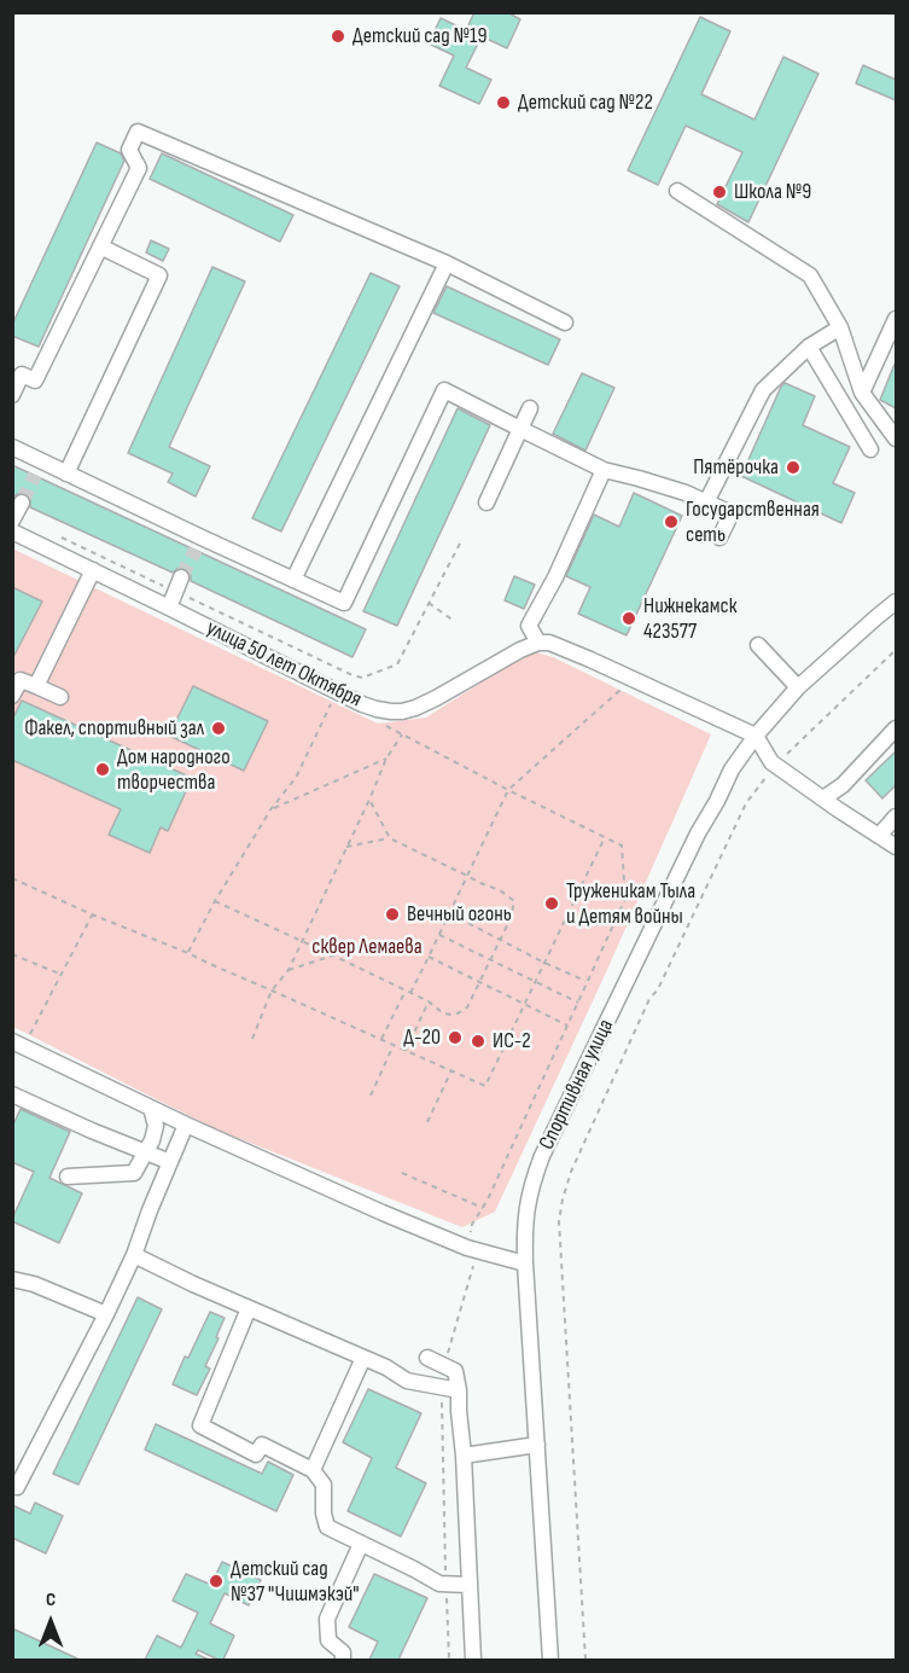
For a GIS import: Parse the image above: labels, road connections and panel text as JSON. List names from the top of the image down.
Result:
{
  "streets": {
    "street": ["улица 50 лет Октября", "Спортивная улица"]
  },
  "parks": ["сквер Лемаева"],
  "places": [
    "Детский сад №19",
    "Детский сад №22",
    "Школа №9",
    "Пятёрочка",
    "Государственная сеть",
    "Нижнекамск 423577",
    "Факел, спортивный зал",
    "Дом народного творчества",
    "Труженикам Тыла и Детям войны",
    "Вечный огонь",
    "Д-20",
    "ИС-2",
    "Детский сад №37 \"Чишмэкэй\""
  ],
  "north": "top"
}
